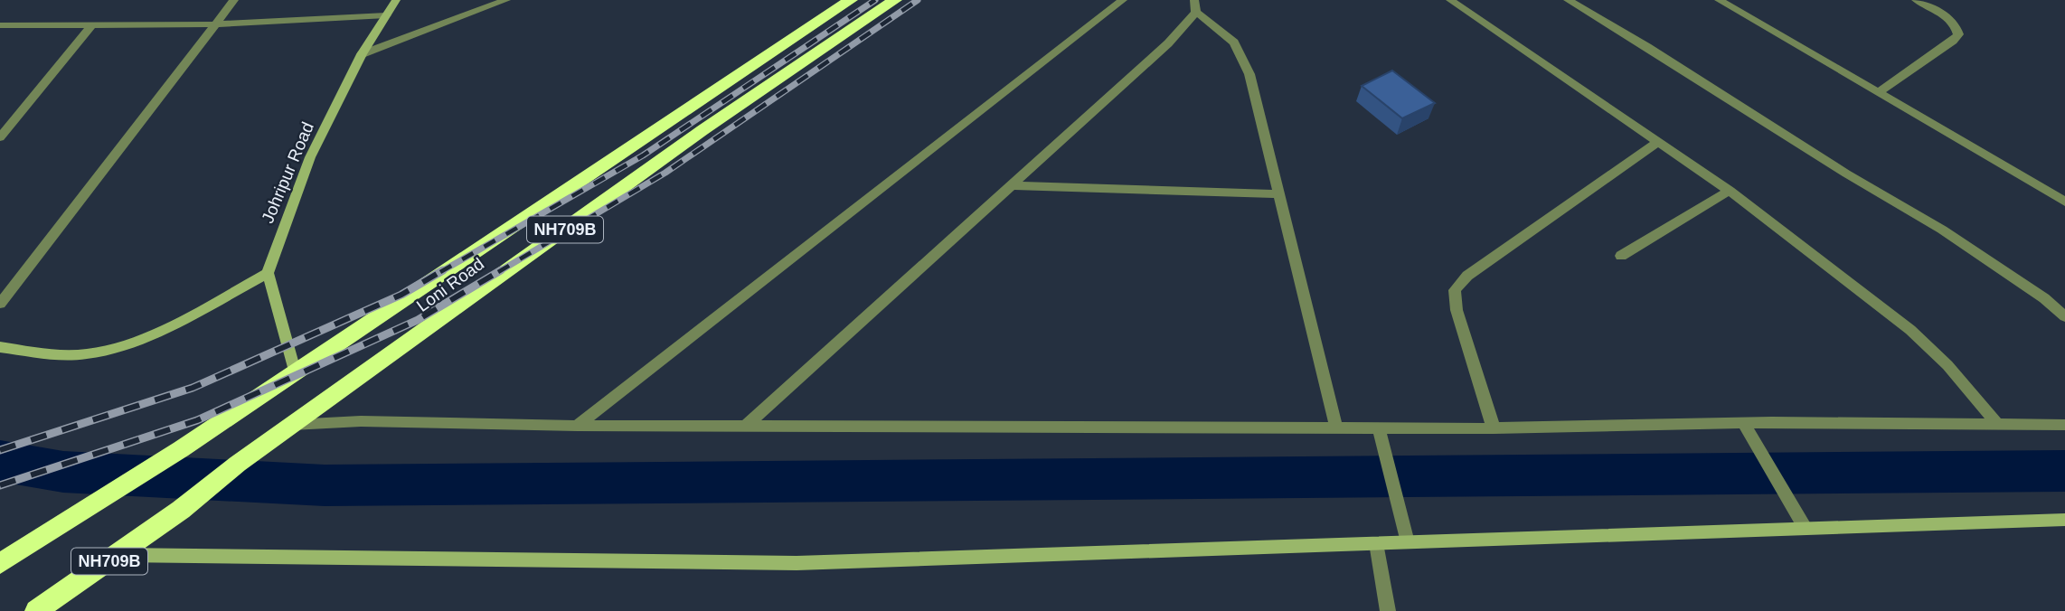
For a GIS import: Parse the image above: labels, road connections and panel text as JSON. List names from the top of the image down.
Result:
{
  "streets": {
    "highway": ["NH709B", "Loni Road"],
    "street": ["Johripur Road"]
  }
}
